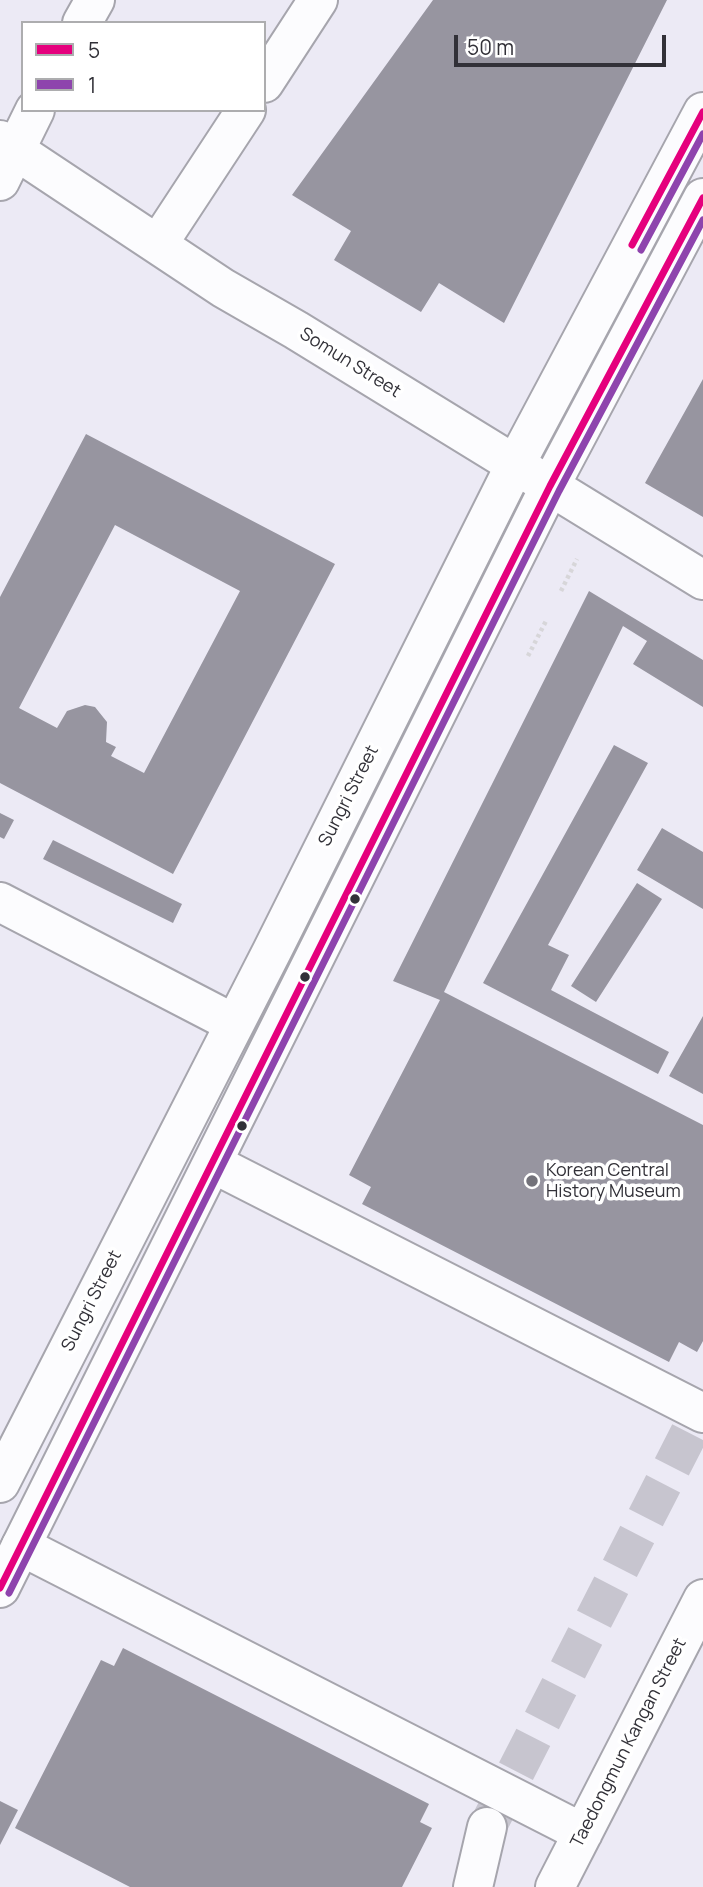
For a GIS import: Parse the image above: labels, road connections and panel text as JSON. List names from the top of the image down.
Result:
{
  "streets": {
    "main road": ["Somun Street", "Sungri Street", "Taedongmun Kangan Street"]
  },
  "crossings": [
    ["Somun Street", "Sungri Street"]
  ],
  "places": ["Korean Central History Museum"],
  "lines": ["transit line 5", "transit line 1"],
  "legend": ["5", "1"],
  "scale_bar": "50 m"
}
